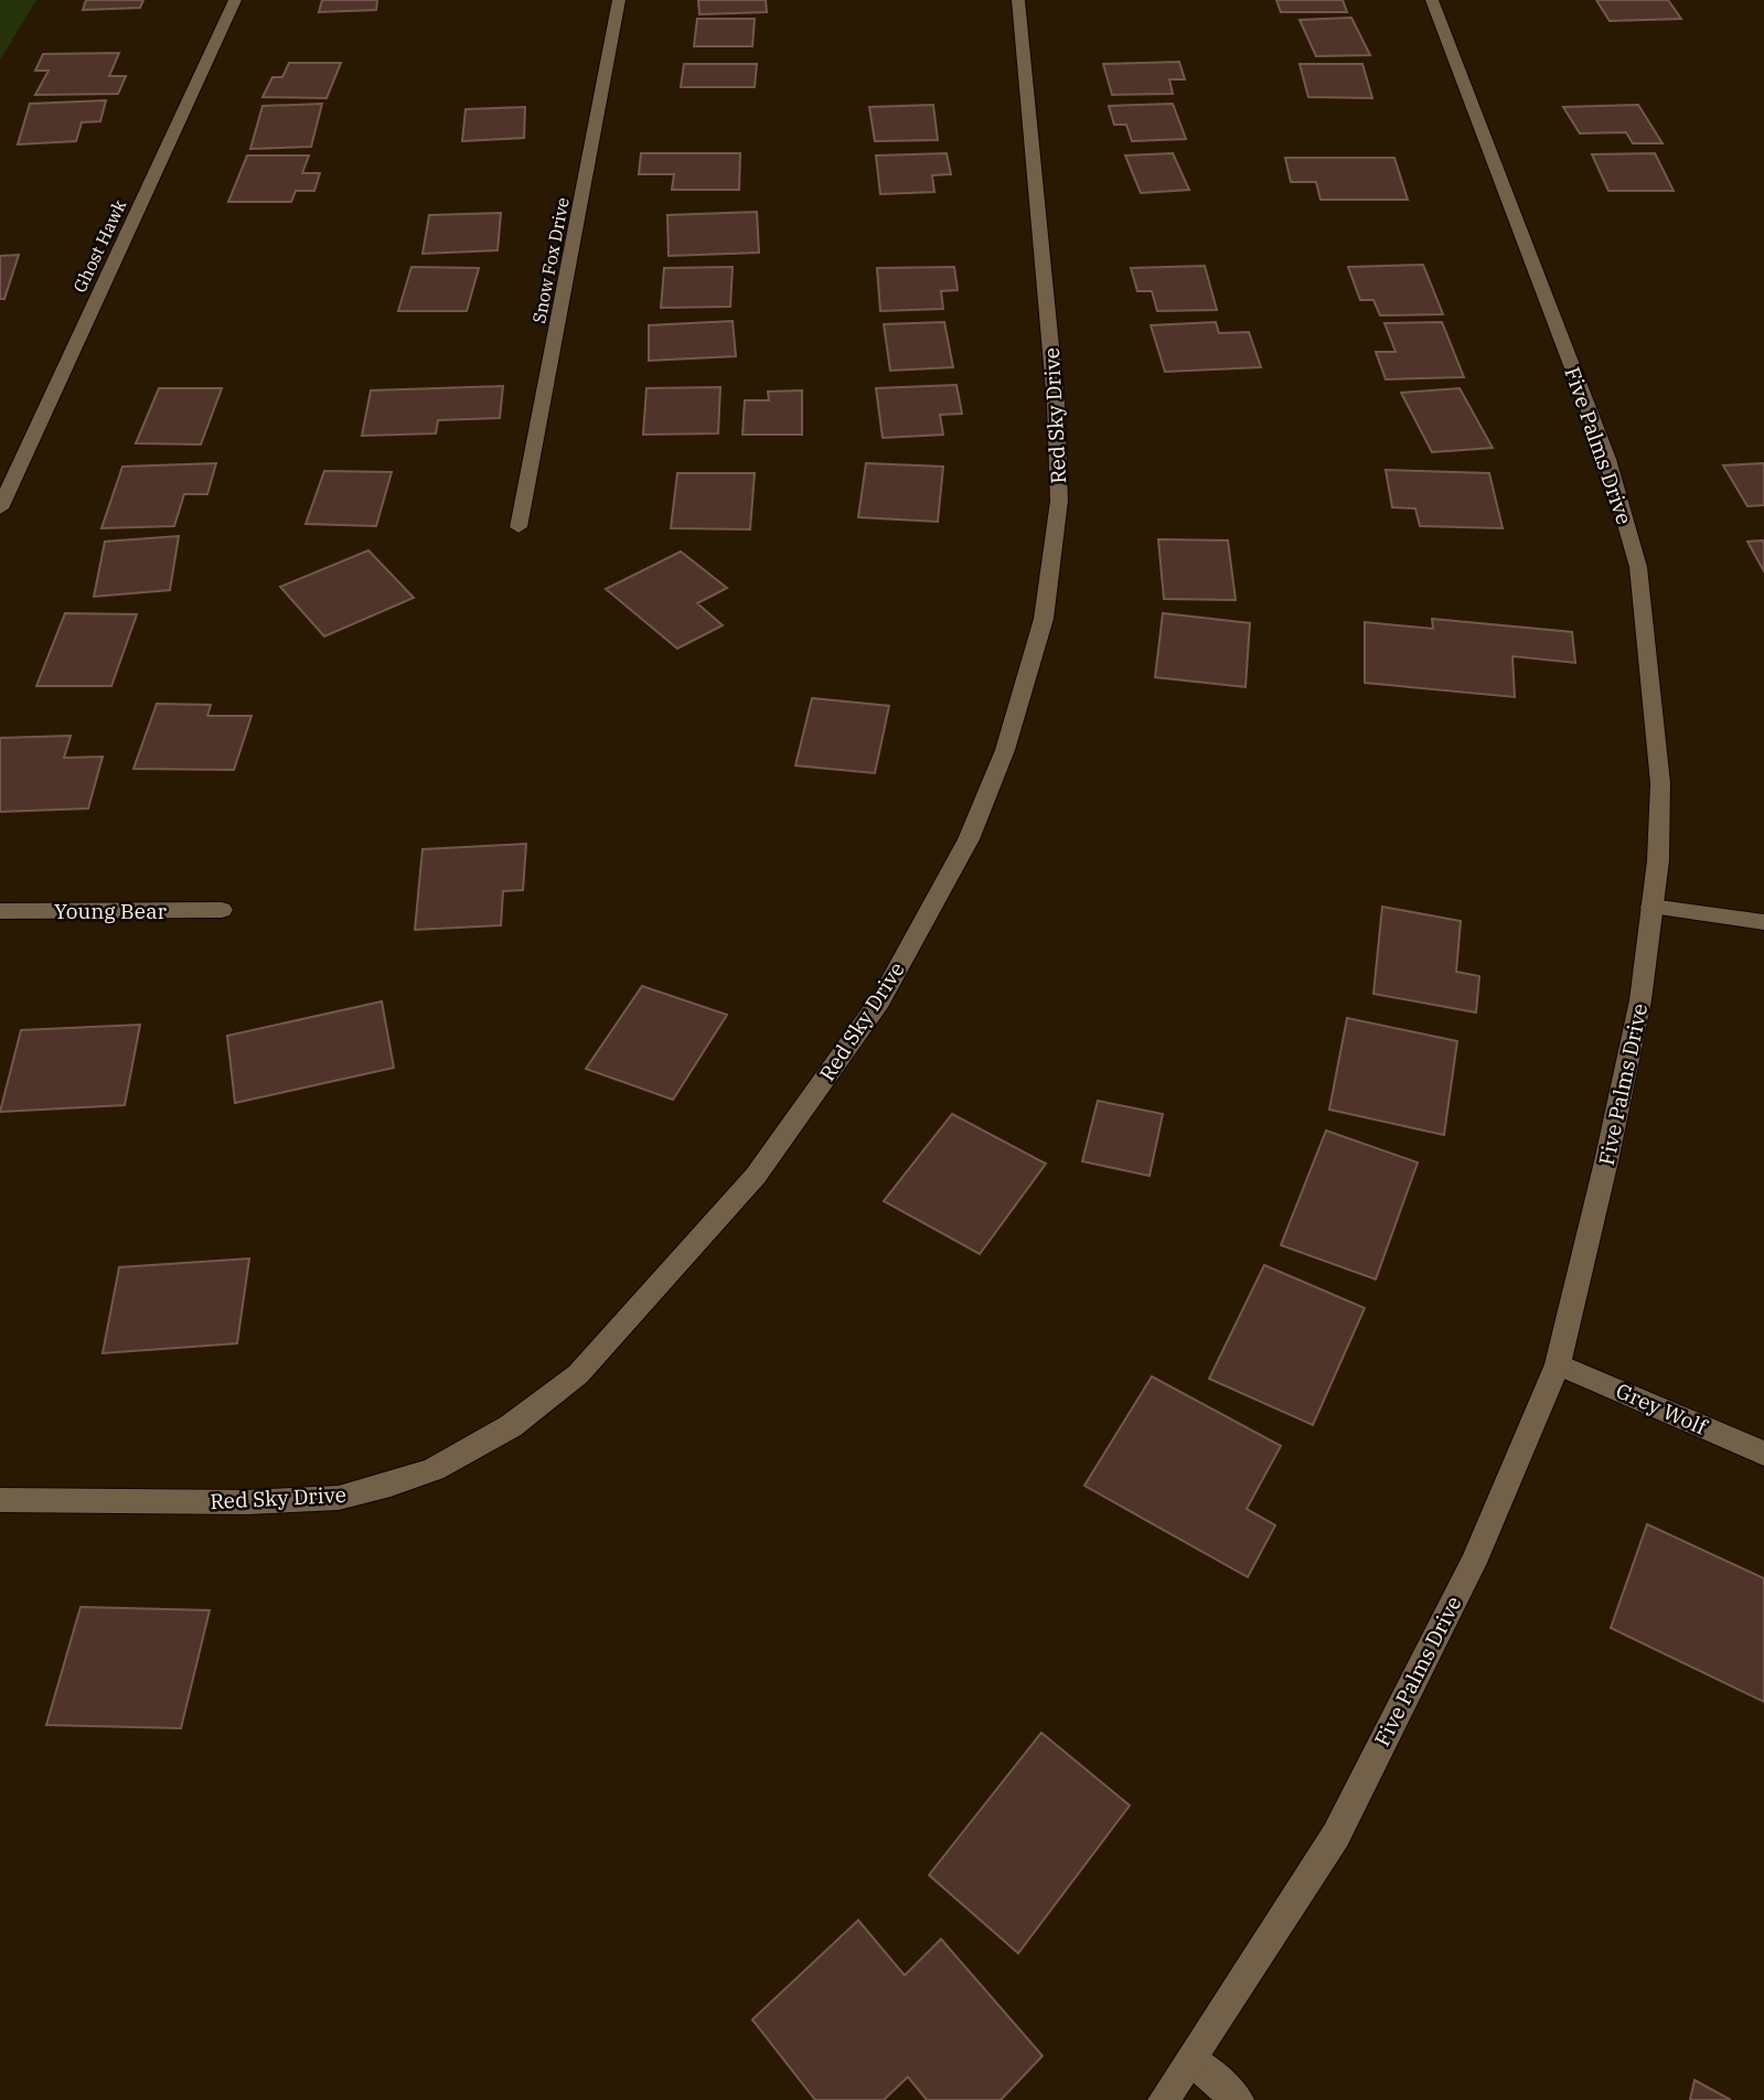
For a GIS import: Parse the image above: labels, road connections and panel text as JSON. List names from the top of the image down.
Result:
{
  "streets": {
    "street": [
      "Ghost Hawk",
      "Snow Fox Drive",
      "Red Sky Drive",
      "Five Palms Drive",
      "Young Bear",
      "Grey Wolf"
    ]
  },
  "crossings": [
    ["Five Palms Drive", "Grey Wolf"]
  ]
}
